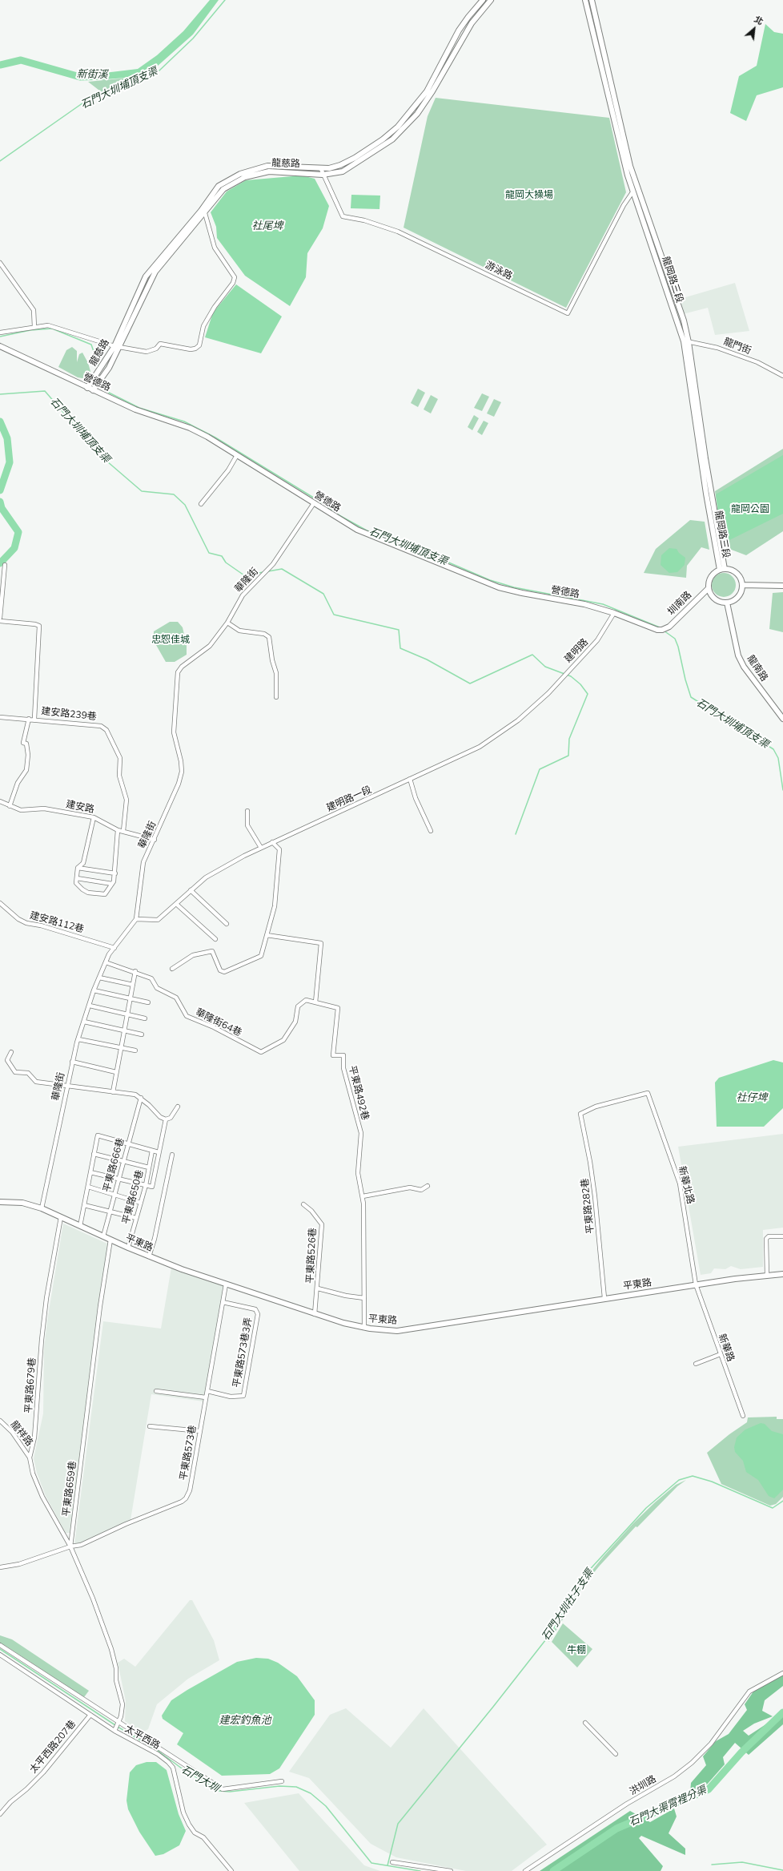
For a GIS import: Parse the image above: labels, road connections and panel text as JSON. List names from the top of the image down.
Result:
{
  "streets": {
    "street": [
      "龍慈路",
      "游泳路",
      "龍岡路三段",
      "龍門街",
      "營德路",
      "華隆街",
      "圳南路",
      "建明路",
      "龍南路",
      "建安路239巷",
      "建明路一段",
      "建安路",
      "建安路112巷",
      "華隆街64巷",
      "平東路492巷",
      "平東路666巷",
      "新華北路",
      "平東路650巷",
      "平東路282巷",
      "平東路",
      "平東路526巷",
      "新華路",
      "平東路573巷3弄",
      "平東路679巷",
      "龍祥路",
      "平東路573巷",
      "平東路659巷",
      "太平西路",
      "太平西路207巷",
      "洪圳路"
    ]
  },
  "crossings": [
    ["龍慈路", "游泳路"],
    ["龍慈路", "營德路"],
    ["游泳路", "龍岡路三段"],
    ["龍岡路三段", "龍門街"],
    ["龍岡路三段", "圳南路"],
    ["龍岡路三段", "龍南路"],
    ["營德路", "華隆街"],
    ["營德路", "圳南路"],
    ["營德路", "建明路"],
    ["華隆街", "建明路一段"],
    ["華隆街", "建安路"],
    ["華隆街", "建安路112巷"],
    ["華隆街", "華隆街64巷"],
    ["華隆街", "平東路"],
    ["圳南路", "龍南路"],
    ["建明路", "建明路一段"],
    ["建安路239巷", "建安路"],
    ["華隆街64巷", "平東路492巷"],
    ["平東路492巷", "平東路"],
    ["平東路666巷", "平東路"],
    ["新華北路", "平東路282巷"],
    ["新華北路", "平東路"],
    ["新華北路", "新華路"],
    ["平東路650巷", "平東路"],
    ["平東路282巷", "平東路"],
    ["平東路", "平東路526巷"],
    ["平東路", "新華路"],
    ["平東路", "平東路679巷"],
    ["平東路", "平東路573巷"],
    ["平東路", "平東路659巷"],
    ["平東路573巷3弄", "平東路573巷"],
    ["平東路679巷", "龍祥路"],
    ["平東路679巷", "平東路573巷"],
    ["平東路679巷", "平東路659巷"],
    ["平東路573巷", "平東路659巷"],
    ["太平西路", "太平西路207巷"]
  ],
  "water": [
    "新街溪",
    "石門大圳埔頂支渠",
    "社尾埤",
    "社仔埤",
    "石門大圳社子支渠",
    "建宏釣魚池",
    "石門大圳",
    "石門大渠霄裡分渠"
  ],
  "parks": [
    "龍岡大操場",
    "龍岡公園",
    "忠恕佳城",
    "牛棚"
  ],
  "north": "top right"
}
